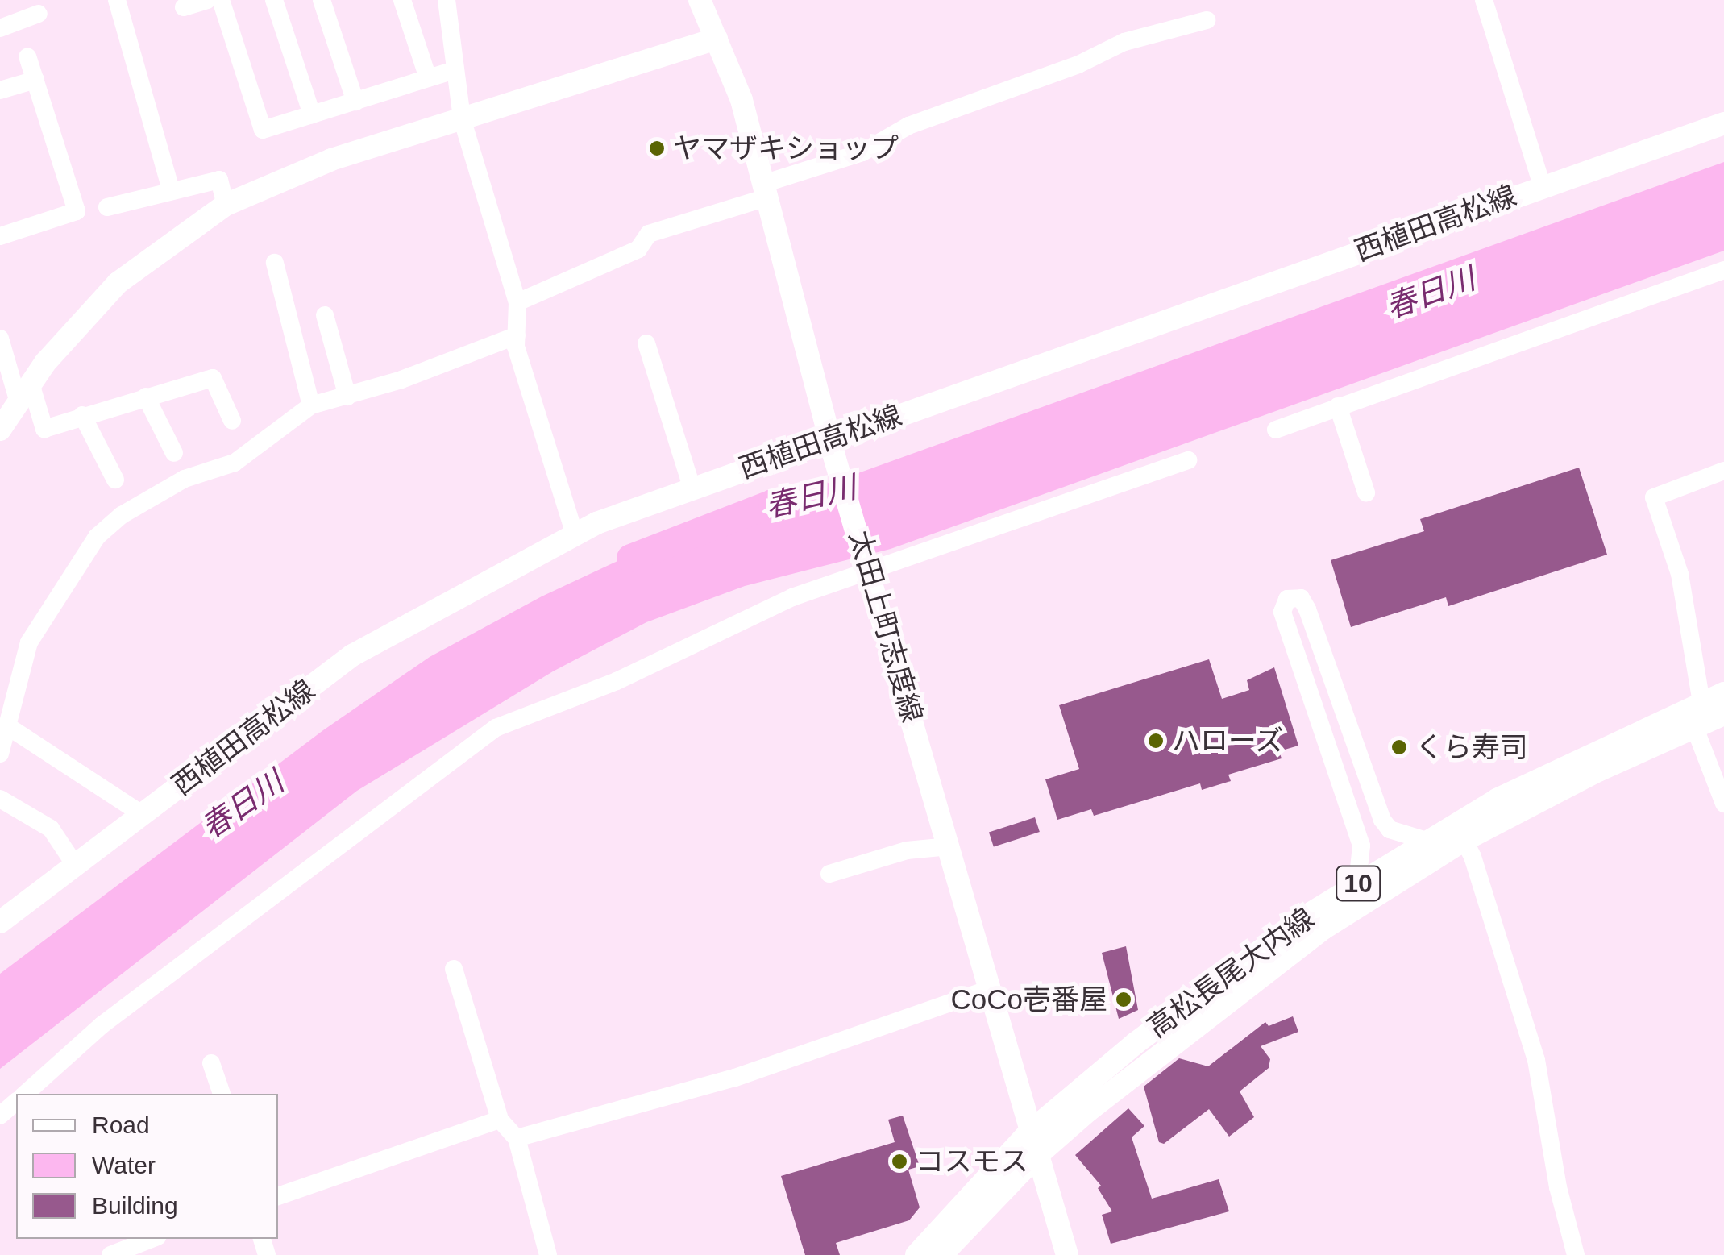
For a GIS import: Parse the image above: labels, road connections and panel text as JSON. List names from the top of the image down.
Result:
{
  "streets": {
    "main road": [
      "西植田高松線",
      "太田上町志度線",
      "10",
      "高松長尾大内線"
    ]
  },
  "crossings": [
    ["西植田高松線", "太田上町志度線"],
    ["太田上町志度線", "高松長尾大内線"]
  ],
  "water": ["春日川"],
  "places": [
    "ヤマザキショップ",
    "ハローズ",
    "くら寿司",
    "CoCo壱番屋",
    "コスモス"
  ],
  "legend": ["Road", "Water", "Building"]
}
